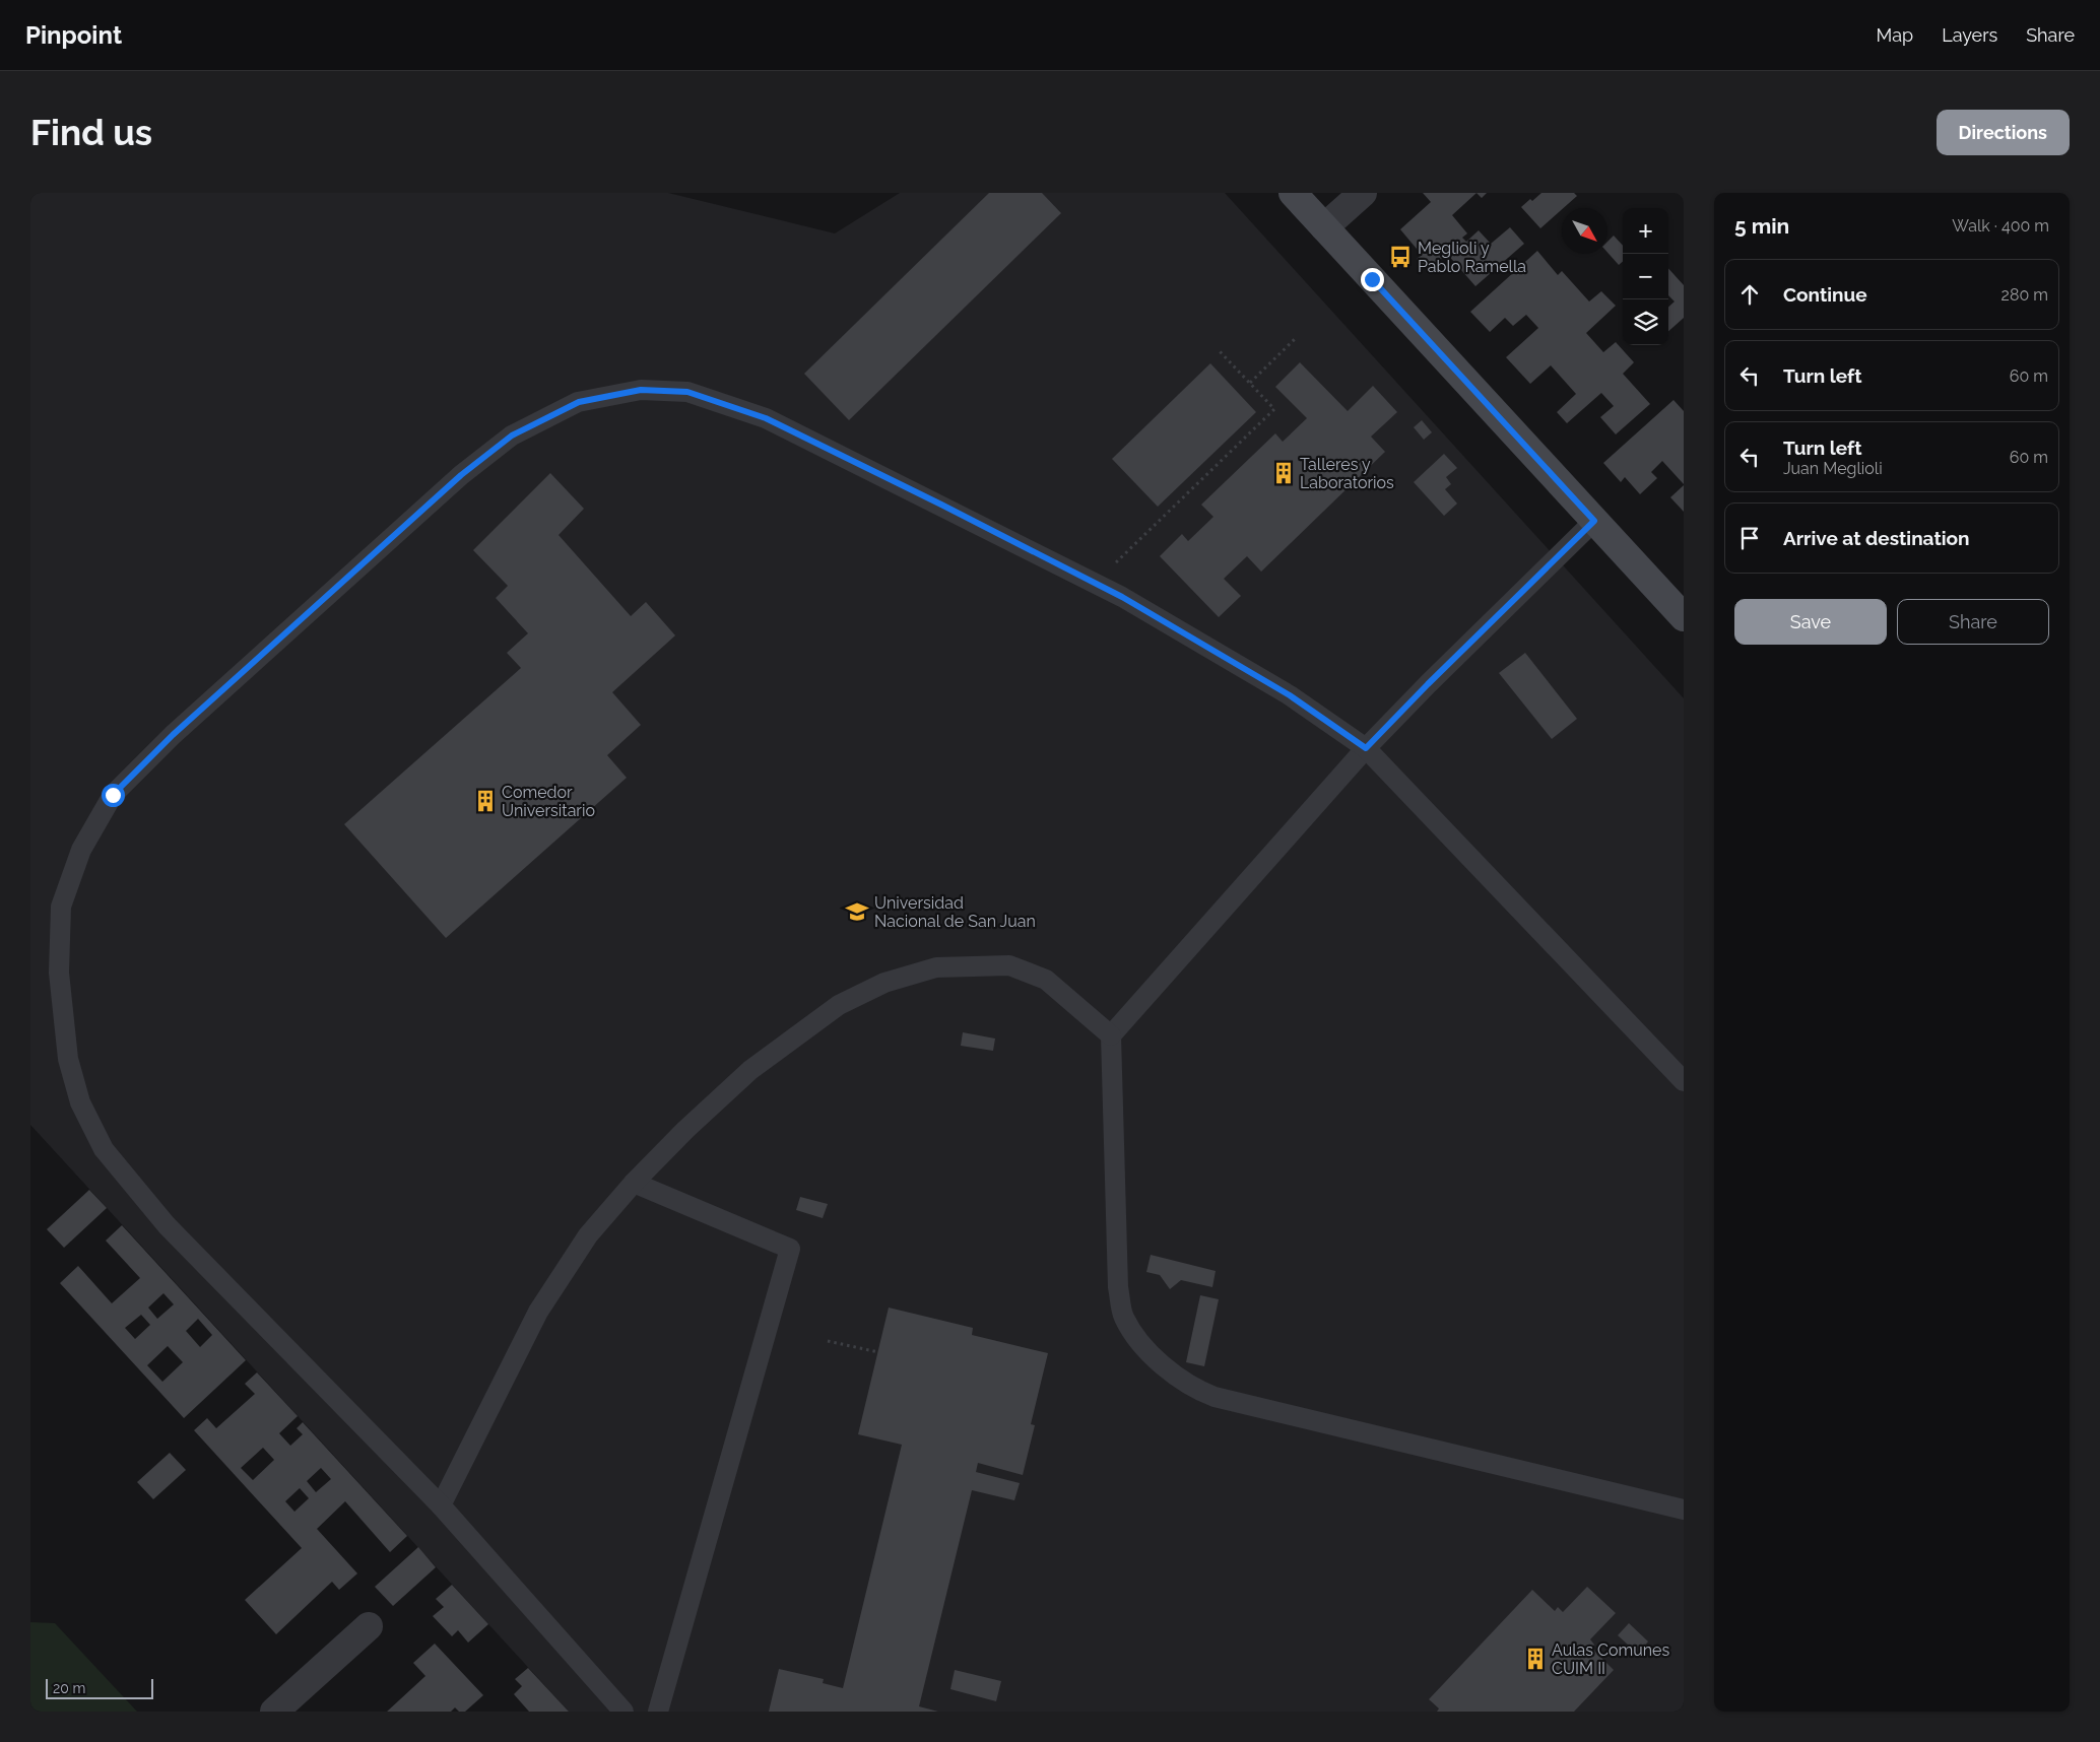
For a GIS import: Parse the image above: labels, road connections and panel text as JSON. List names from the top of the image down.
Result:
{
  "places": {
    "bus stop": ["Meglioli y Pablo Ramella"],
    "building": ["Talleres y Laboratorios", "Comedor Universitario", "Aulas Comunes CUIM II"],
    "school or university": ["Universidad Nacional de San Juan"]
  },
  "scale_bar": "20 m",
  "north": "bottom right",
  "page": {
    "header": "Pinpoint",
    "nav": ["Map", "Layers", "Share"],
    "buttons": [
      "Directions",
      ["Save", "Share"]
    ],
    "title": "Find us",
    "heading": ["5 min", "Walk · 400 m"],
    "map_buttons": ["+", "−"],
    "list": [
      ["Continue", "280 m"],
      ["Turn left", "60 m"],
      ["Turn left", "Juan Meglioli", "60 m"],
      "Arrive at destination"
    ],
    "scale": "20 m"
  }
}
